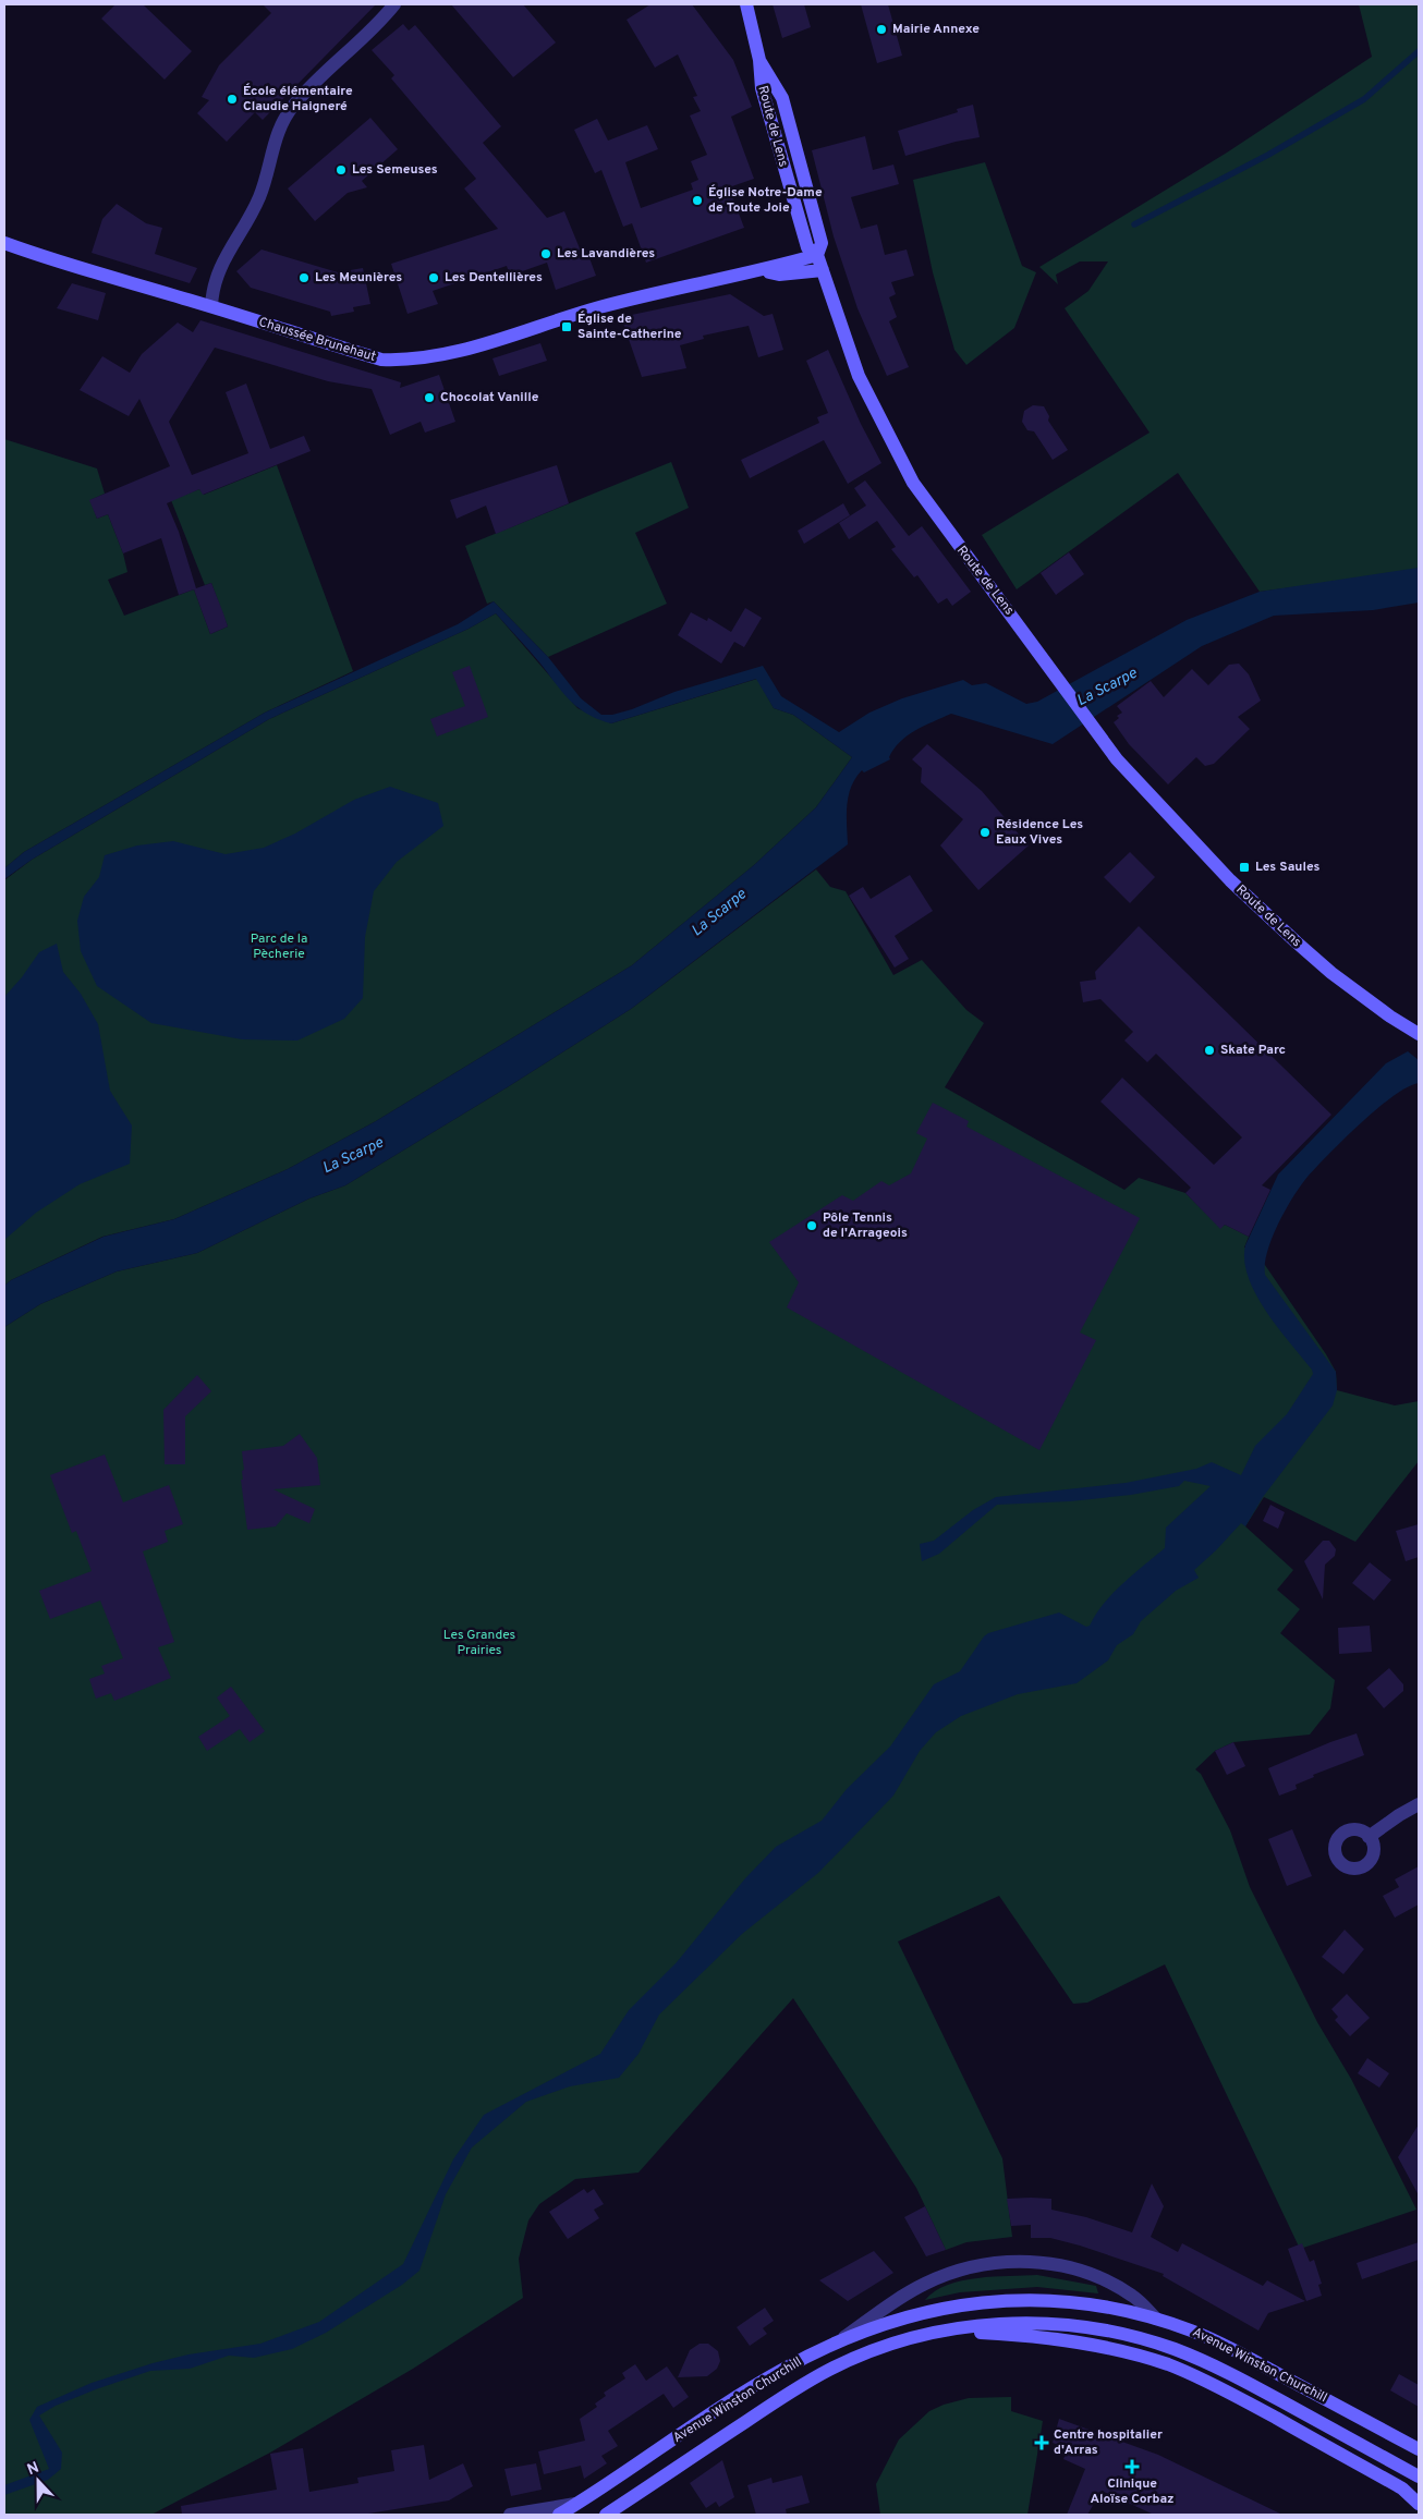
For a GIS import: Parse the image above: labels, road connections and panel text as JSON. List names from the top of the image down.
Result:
{
  "streets": {
    "main road": ["Route de Lens", "Chaussée Brunehaut", "Avenue Winston Churchill"]
  },
  "crossings": [
    ["Route de Lens", "Chaussée Brunehaut"]
  ],
  "water": ["La Scarpe"],
  "parks": ["Parc de la Pècherie", "Les Grandes Prairies"],
  "places": {
    "other": [
      "Mairie Annexe",
      "École élémentaire Claudie Haigneré",
      "Les Semeuses",
      "Église Notre-Dame de Toute Joie",
      "Les Lavandières",
      "Les Meunières",
      "Les Dentellières",
      "Chocolat Vanille",
      "Résidence Les Eaux Vives",
      "Skate Parc",
      "Pôle Tennis de l'Arrageois"
    ],
    "transit": ["Église de Sainte-Catherine", "Les Saules"],
    "health": ["Centre hospitalier d'Arras", "Clinique Aloïse Corbaz"]
  },
  "north": "top"
}
